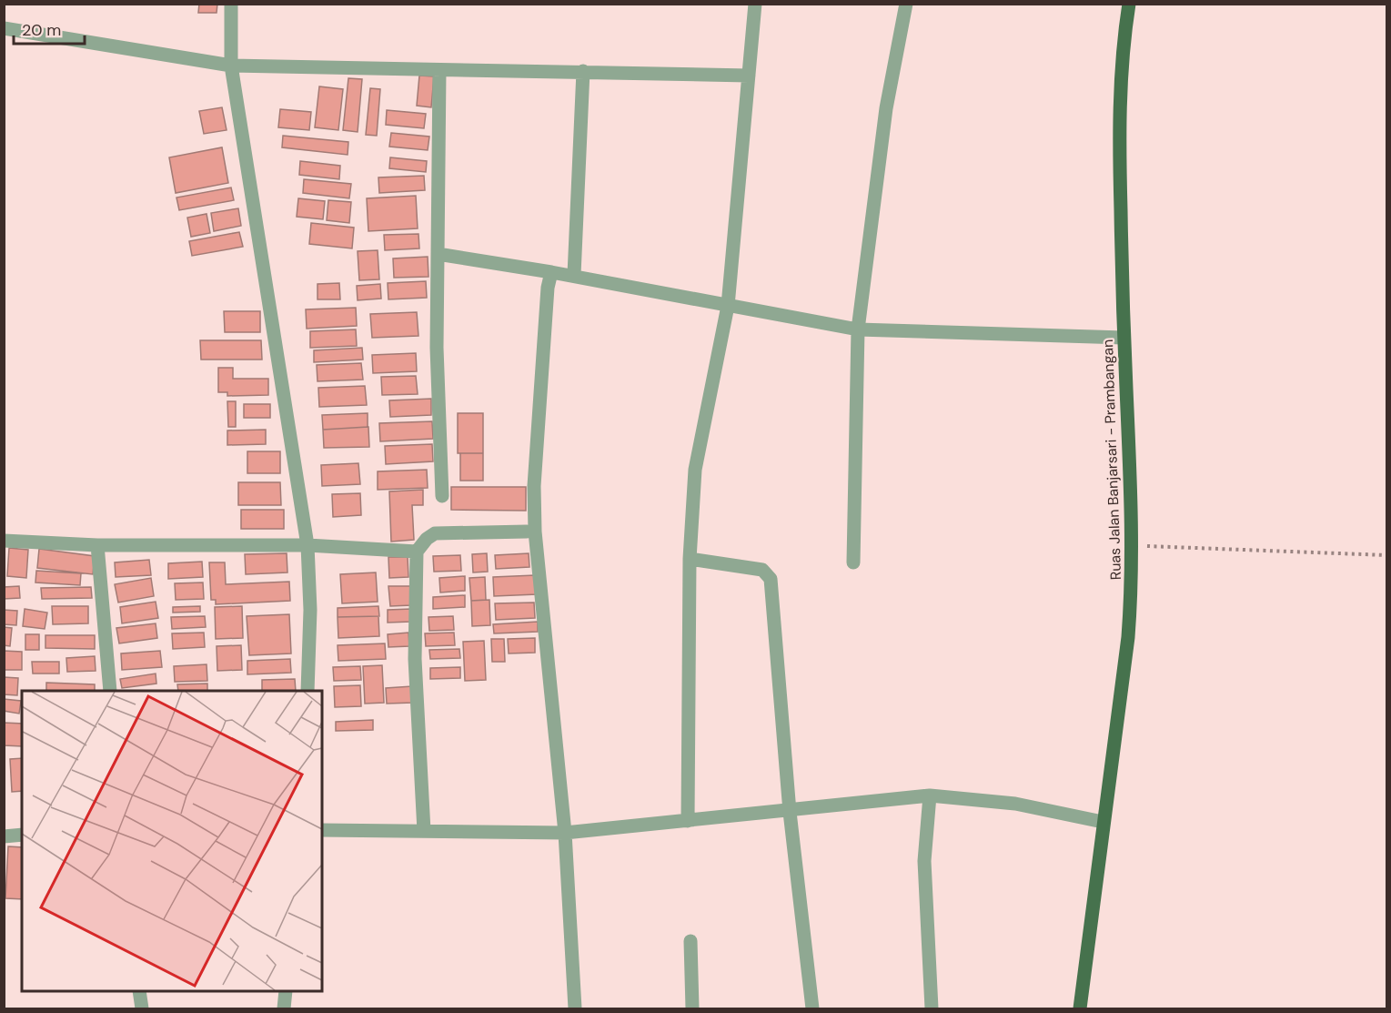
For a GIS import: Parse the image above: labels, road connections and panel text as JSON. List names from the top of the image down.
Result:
{
  "streets": {
    "main road": ["Ruas Jalan Banjarsari - Prambangan"]
  },
  "scale_bar": "20 m"
}
